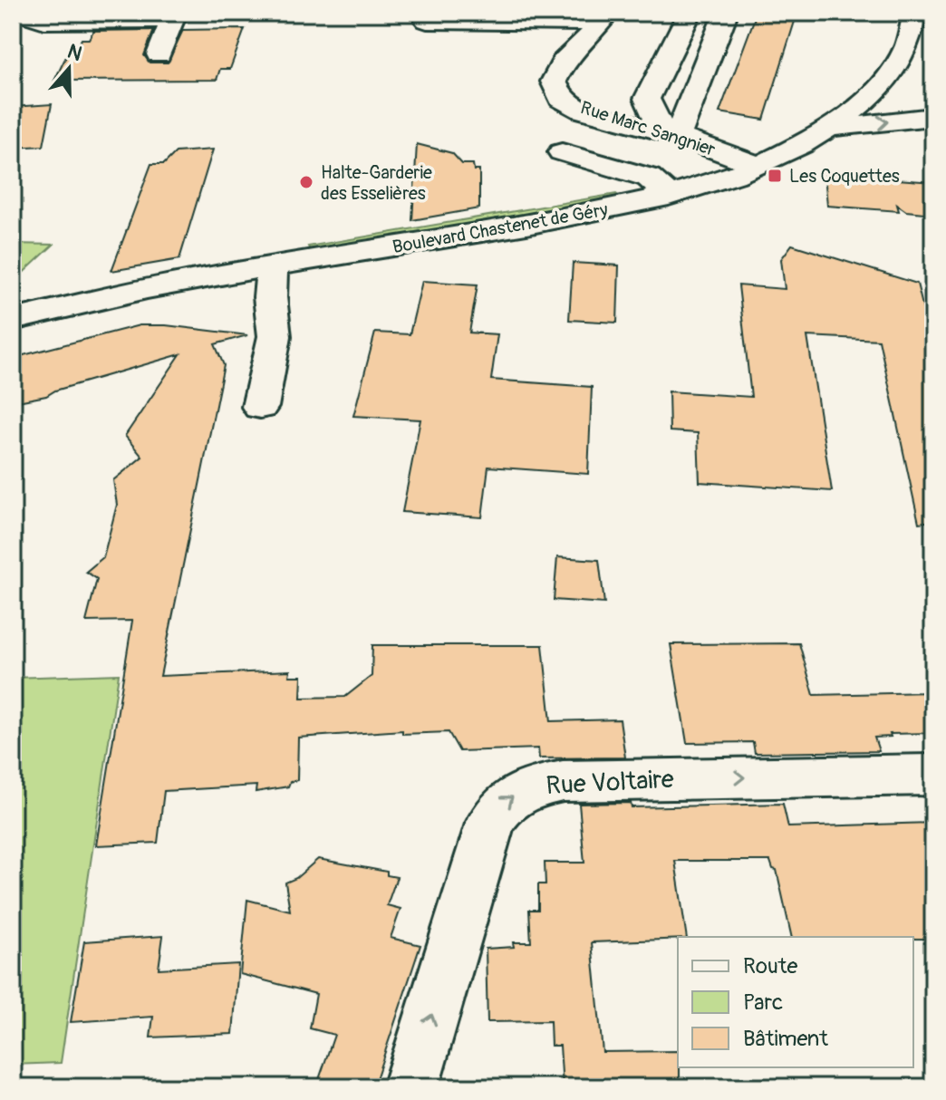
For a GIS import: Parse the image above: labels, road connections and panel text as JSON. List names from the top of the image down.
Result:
{
  "streets": {
    "street": ["Rue Marc Sangnier", "Boulevard Chastenet de Géry", "Rue Voltaire"]
  },
  "crossings": [
    ["Rue Marc Sangnier", "Boulevard Chastenet de Géry"]
  ],
  "one_way": ["Rue Voltaire"],
  "places": {
    "transit": ["Les Coquettes"],
    "other": ["Halte-Garderie des Esselières"]
  },
  "legend": ["Route", "Parc", "Bâtiment"],
  "north": "top"
}
